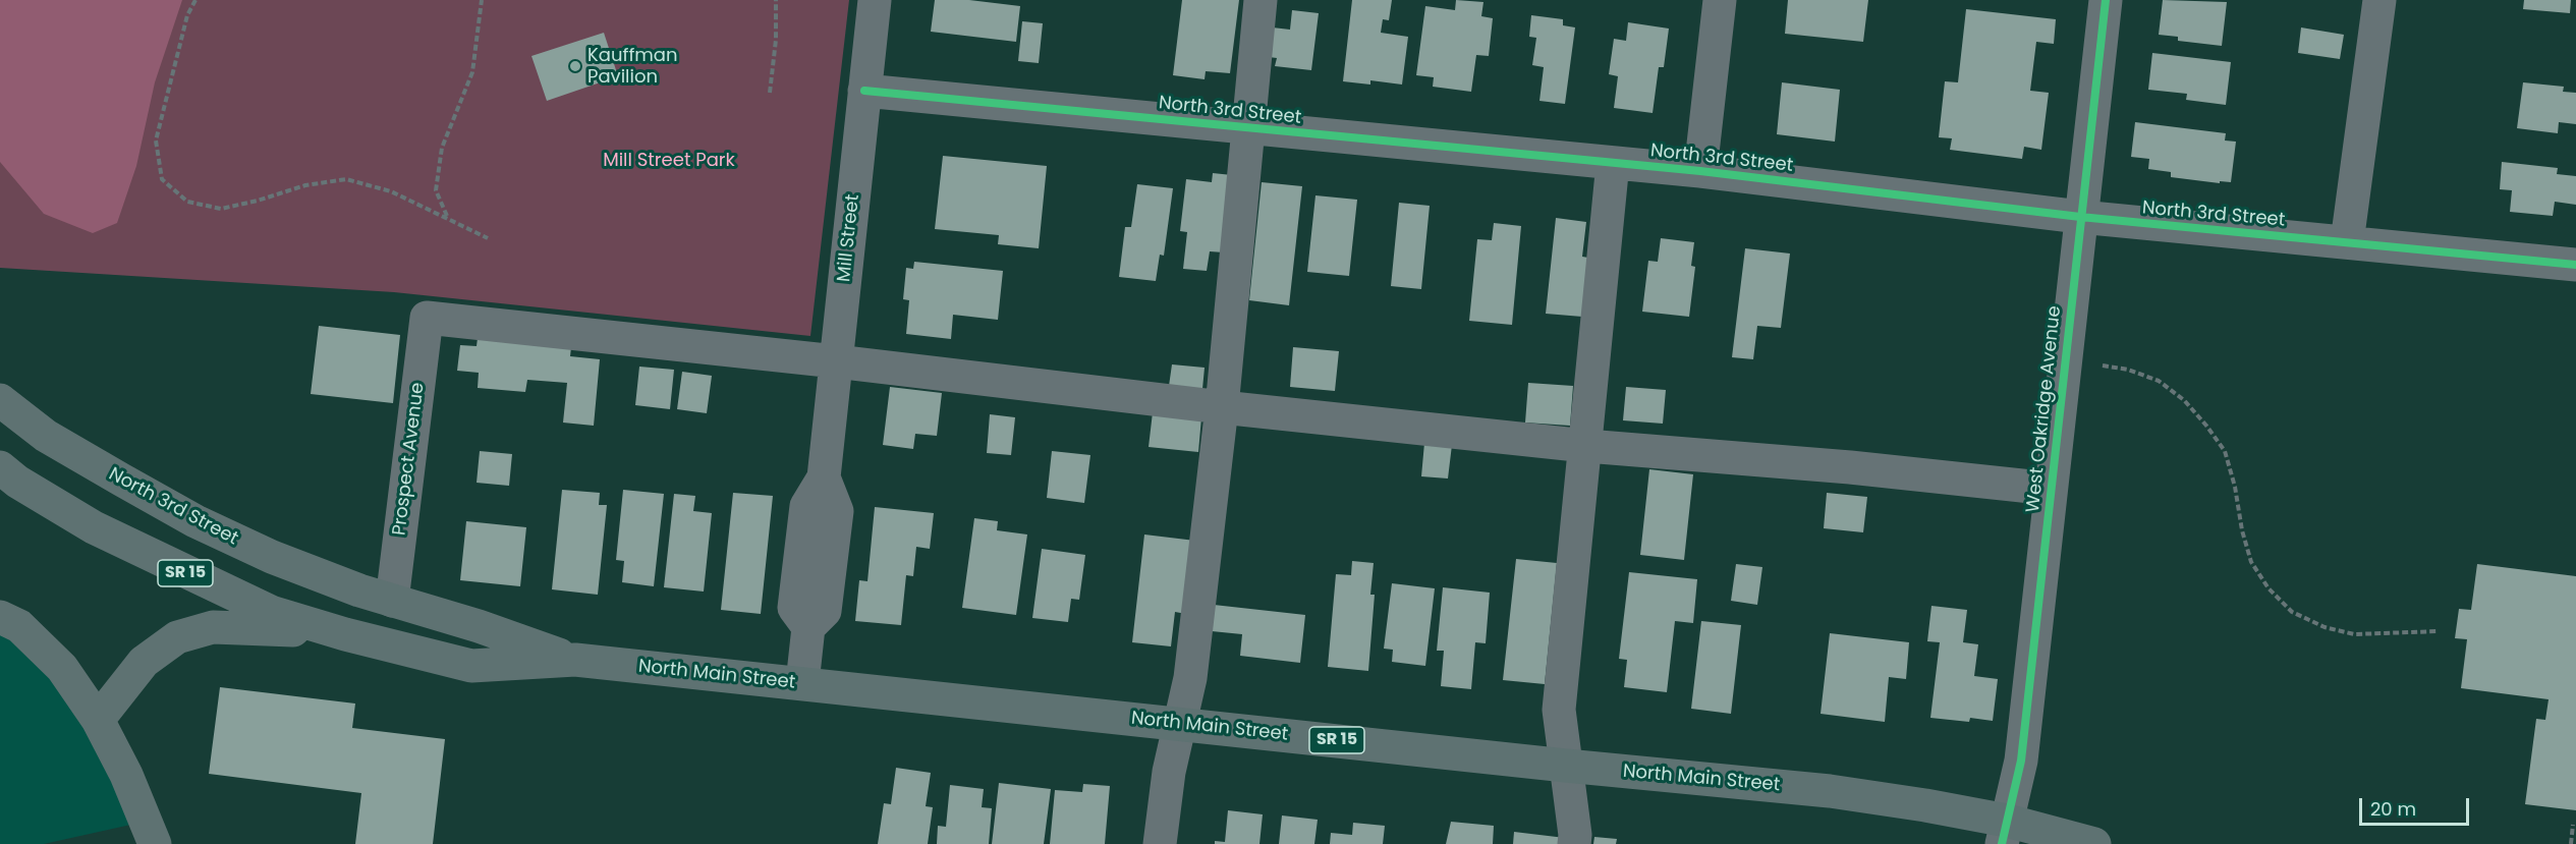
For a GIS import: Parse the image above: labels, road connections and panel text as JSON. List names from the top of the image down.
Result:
{
  "streets": {
    "main road": ["North 3rd Street", "SR 15", "North Main Street"],
    "street": ["Mill Street", "West Oakridge Avenue", "Prospect Avenue"]
  },
  "crossings": [
    ["North 3rd Street", "Mill Street"],
    ["North 3rd Street", "West Oakridge Avenue"],
    ["North 3rd Street", "North Main Street"],
    ["Mill Street", "Prospect Avenue"],
    ["Mill Street", "North Main Street"],
    ["West Oakridge Avenue", "North Main Street"],
    ["Prospect Avenue", "North Main Street"],
    ["SR 15", "North Main Street"]
  ],
  "parks": ["Mill Street Park"],
  "places": ["Kauffman Pavilion"],
  "scale_bar": "20 m"
}
